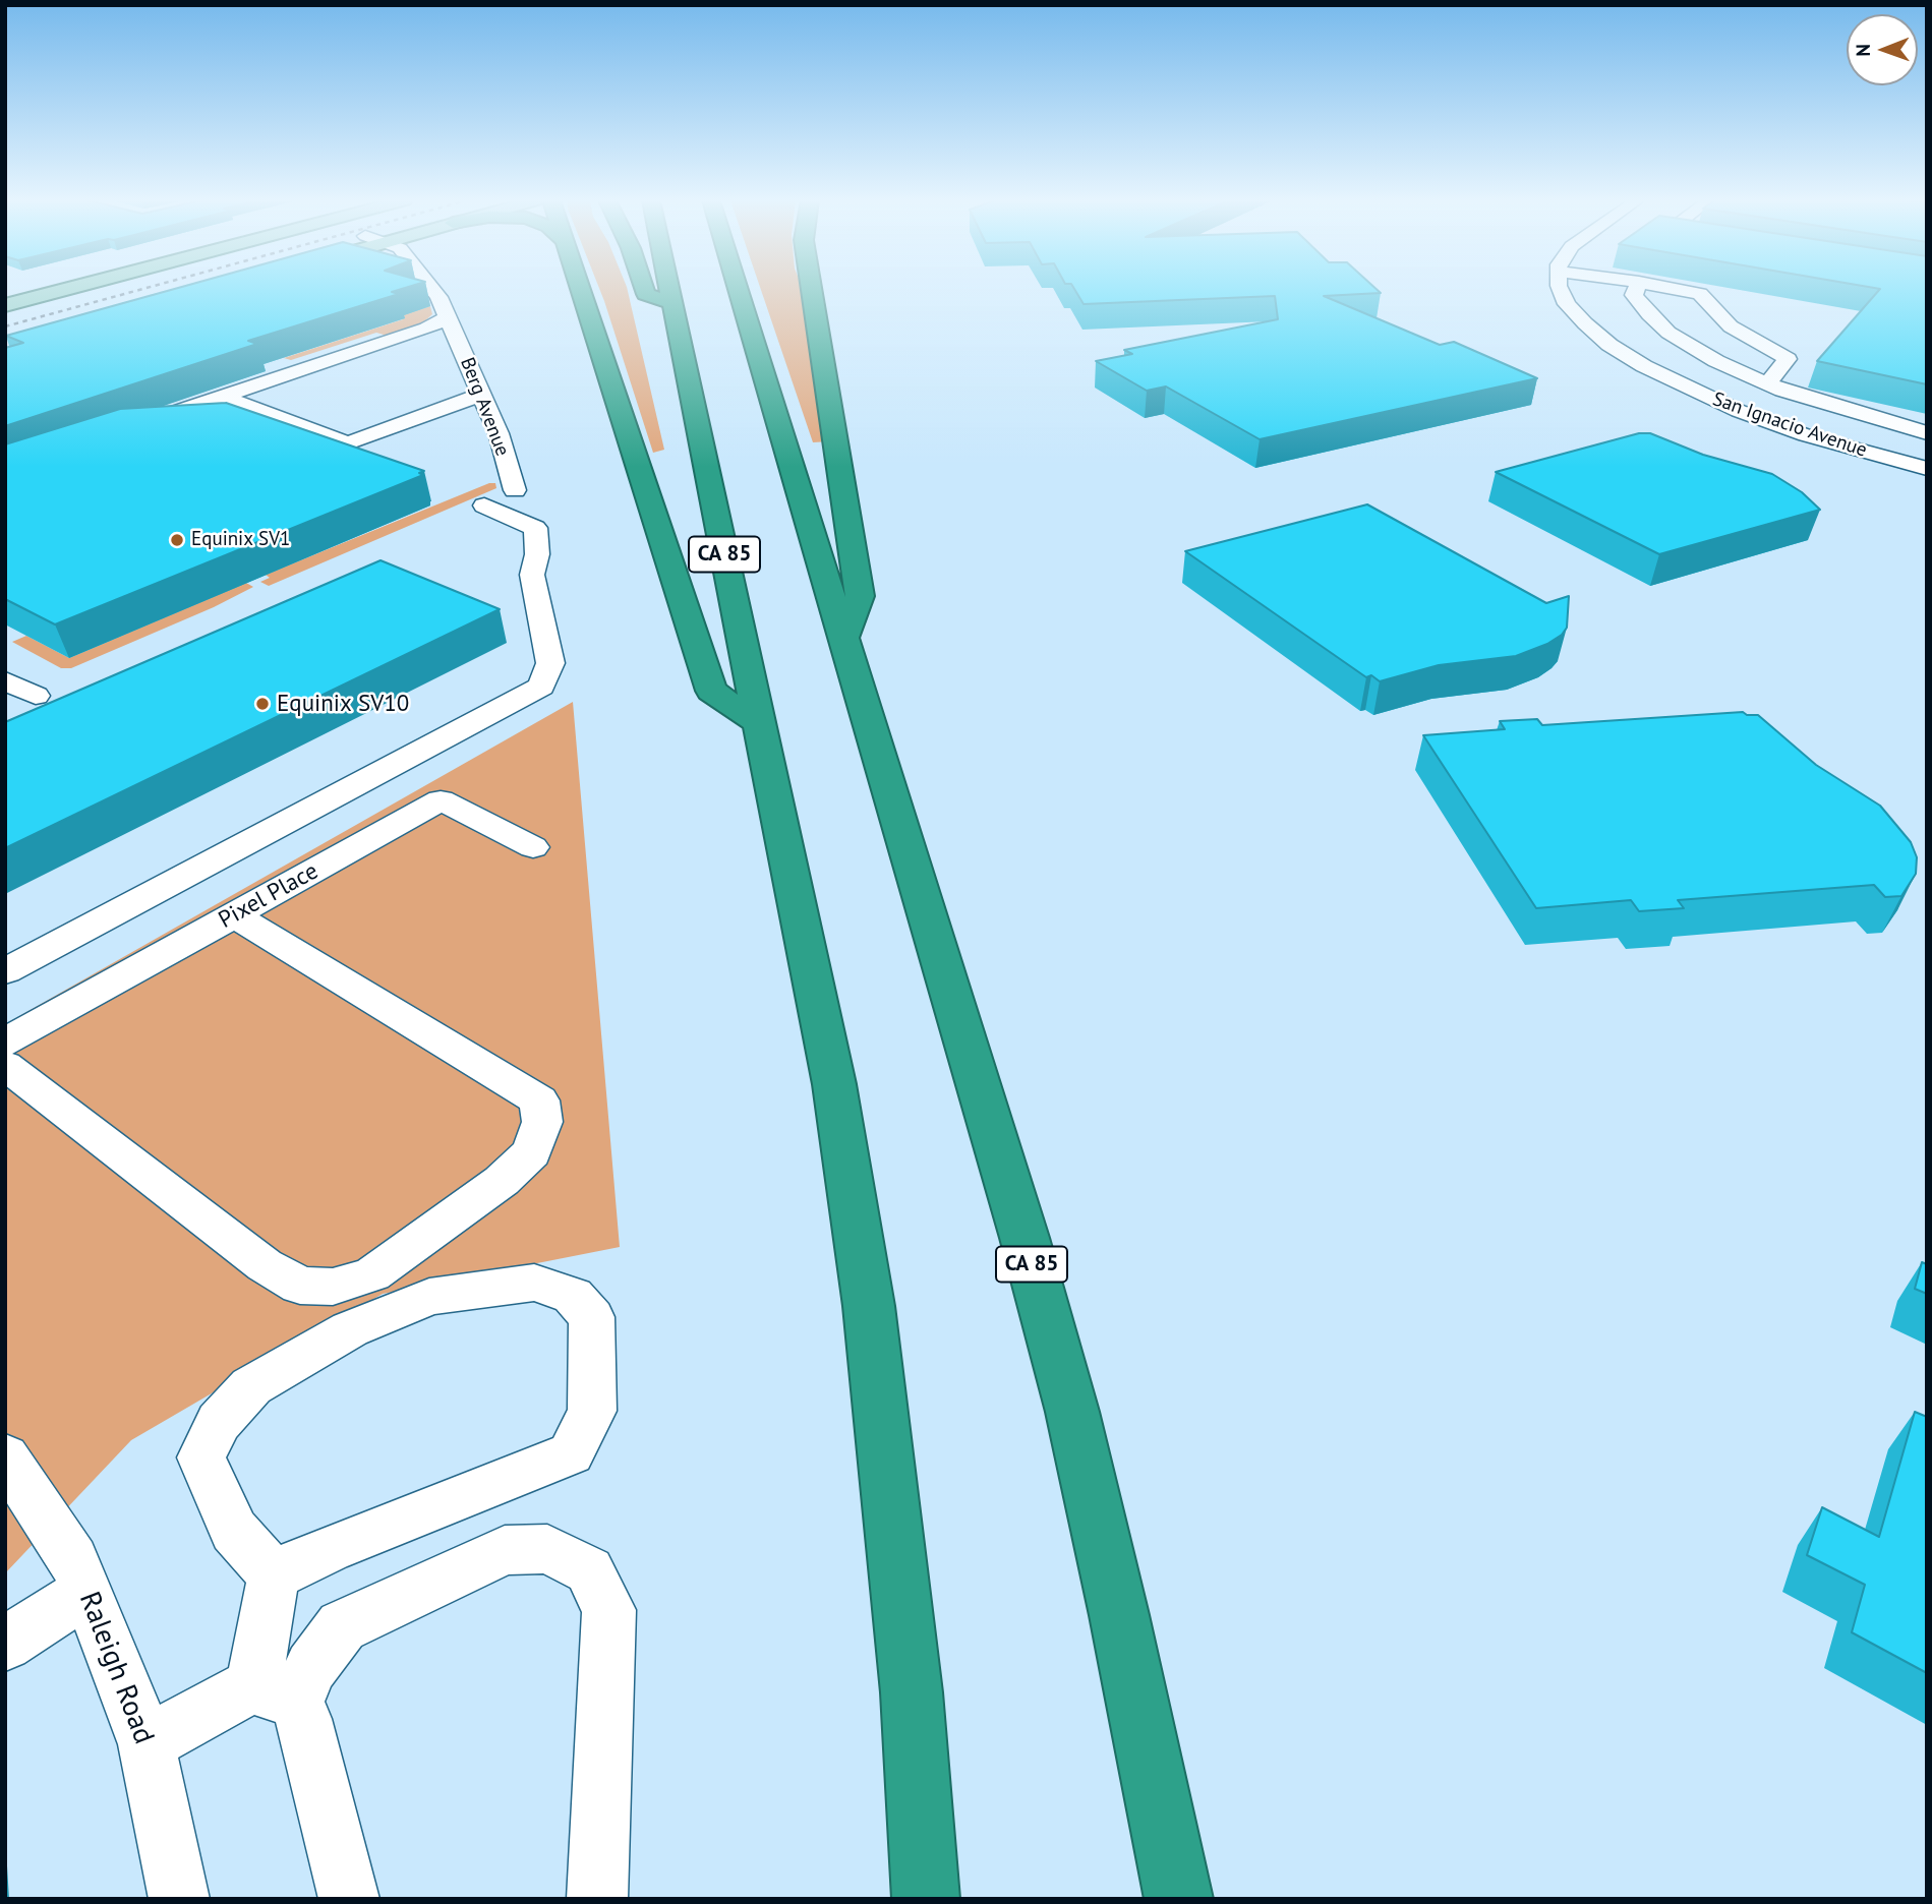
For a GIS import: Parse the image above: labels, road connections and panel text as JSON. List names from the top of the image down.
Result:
{
  "streets": {
    "highway": ["CA 85"],
    "street": [
      "Berg Avenue",
      "San Ignacio Avenue",
      "Pixel Place",
      "Raleigh Road"
    ]
  },
  "places": ["Equinix SV1", "Equinix SV10"],
  "north": "left"
}
